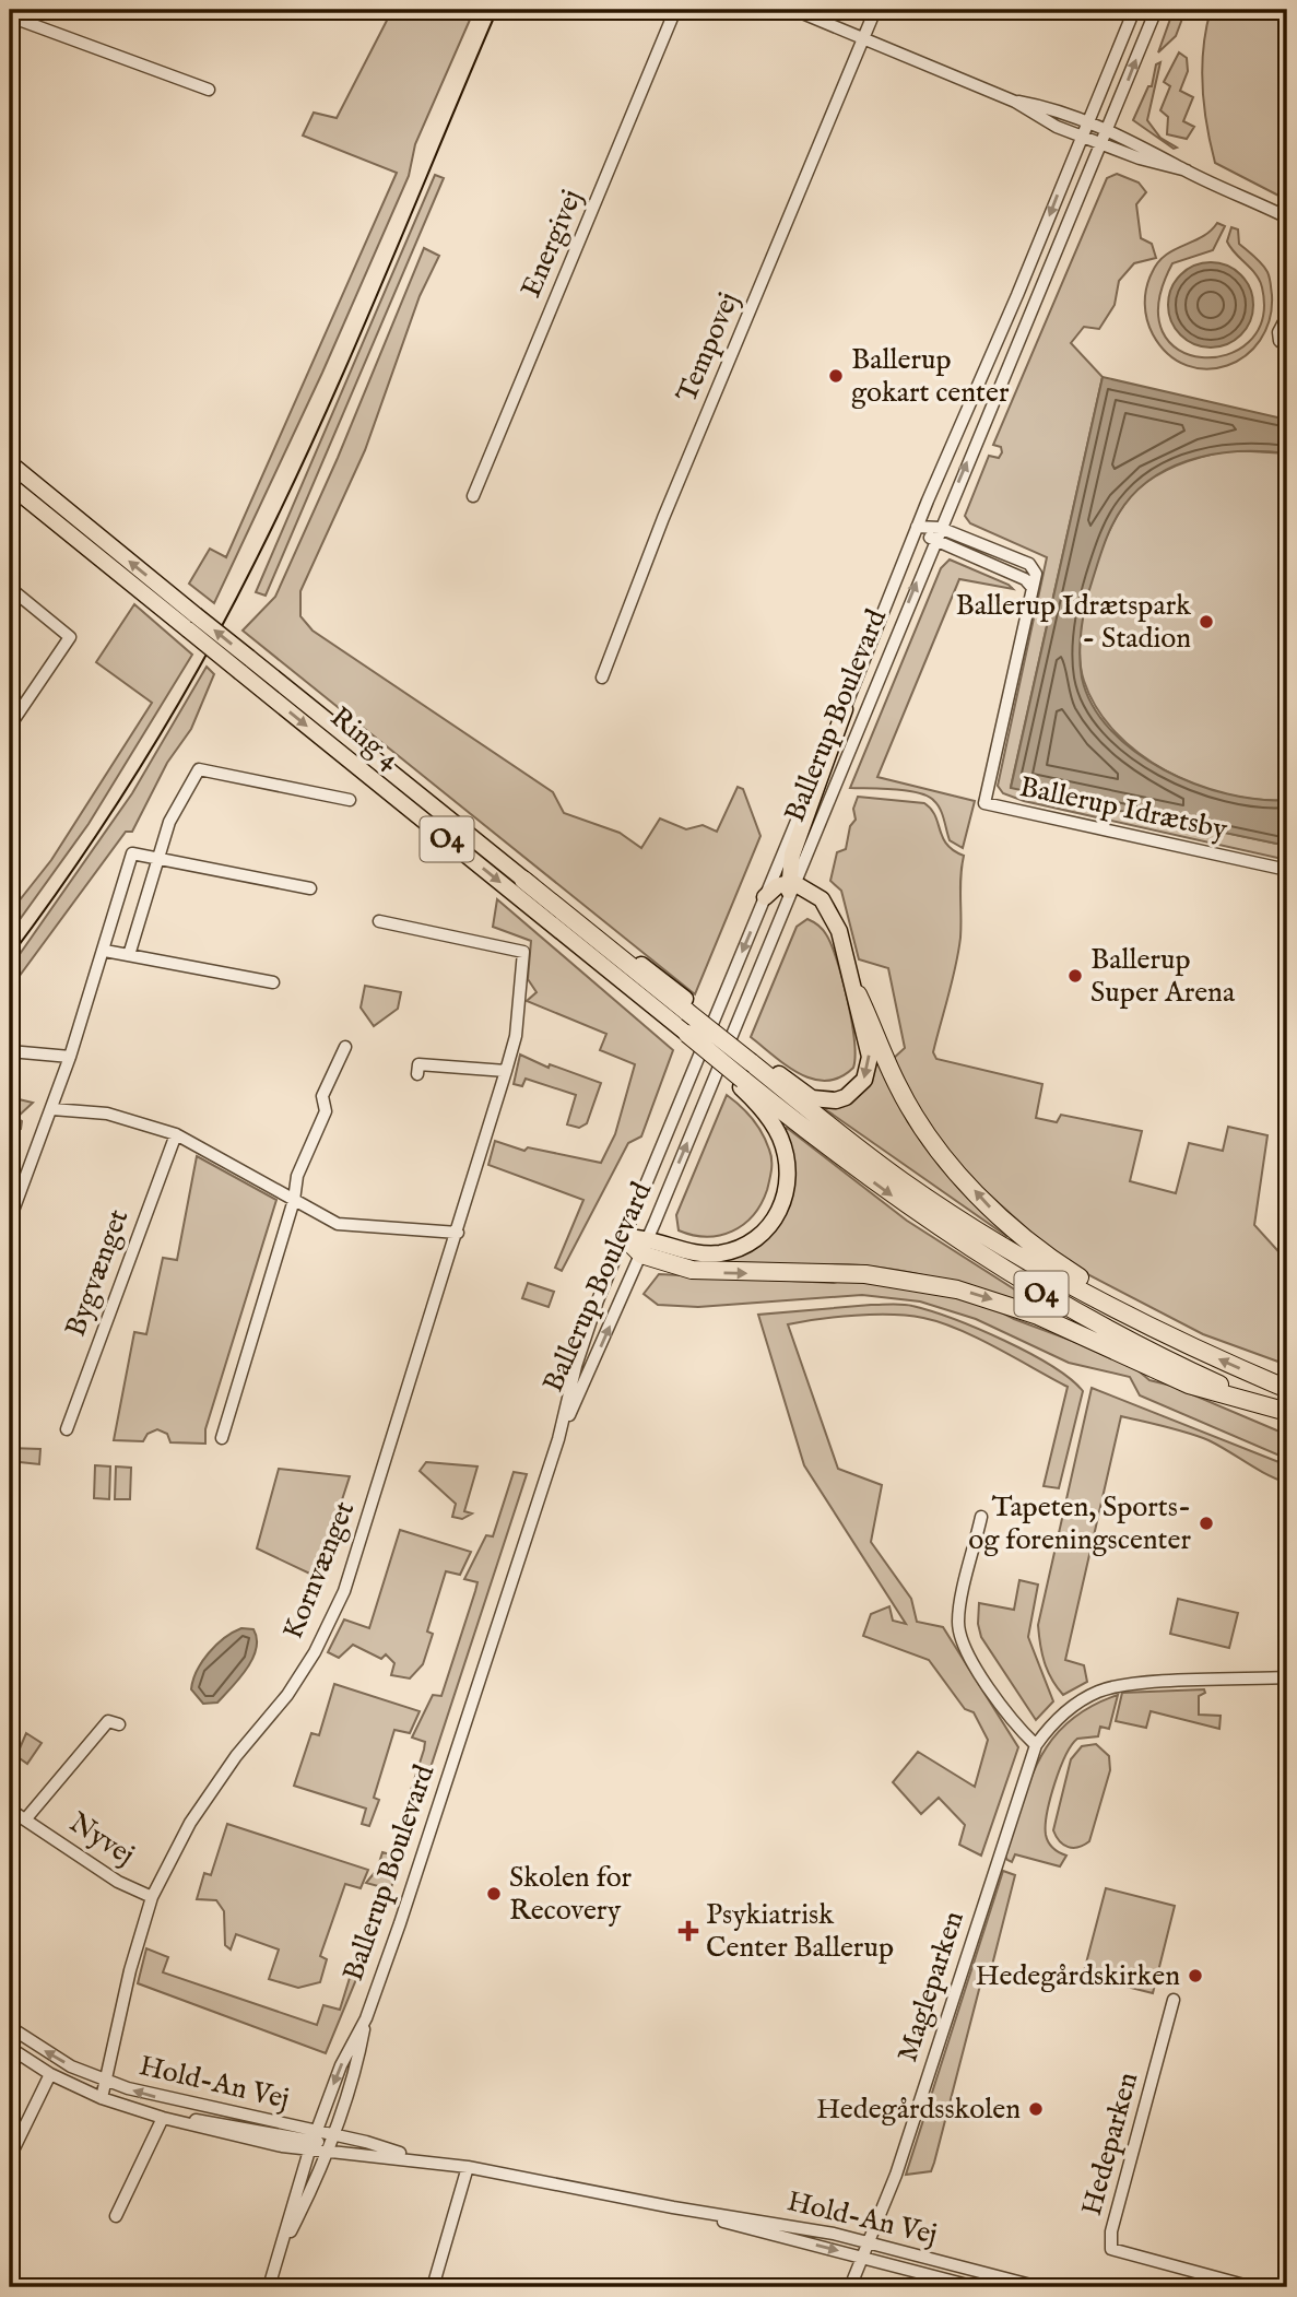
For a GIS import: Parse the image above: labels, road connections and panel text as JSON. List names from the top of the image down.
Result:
{
  "streets": {
    "highway": ["O4"],
    "main road": ["Ring 4"],
    "street": [
      "Energivej",
      "Tempovej",
      "Ballerup Boulevard",
      "Ballerup Idrætsby",
      "Bygvænget",
      "Kornvænget",
      "Nyvej",
      "Magleparken",
      "Hold-An Vej",
      "Hedeparken"
    ]
  },
  "crossings": [
    ["Ballerup Boulevard", "Hold-An Vej"],
    ["Ring 4", "O4"],
    ["Kornvænget", "Nyvej"],
    ["Kornvænget", "Hold-An Vej"],
    ["Magleparken", "Hold-An Vej"]
  ],
  "places": {
    "other": [
      "Ballerup gokart center",
      "Ballerup Idrætspark - Stadion",
      "Ballerup Super Arena",
      "Tapeten, Sports- og foreningscenter",
      "Skolen for Recovery",
      "Hedegårdskirken",
      "Hedegårdsskolen"
    ],
    "health": ["Psykiatrisk Center Ballerup"]
  }
}
